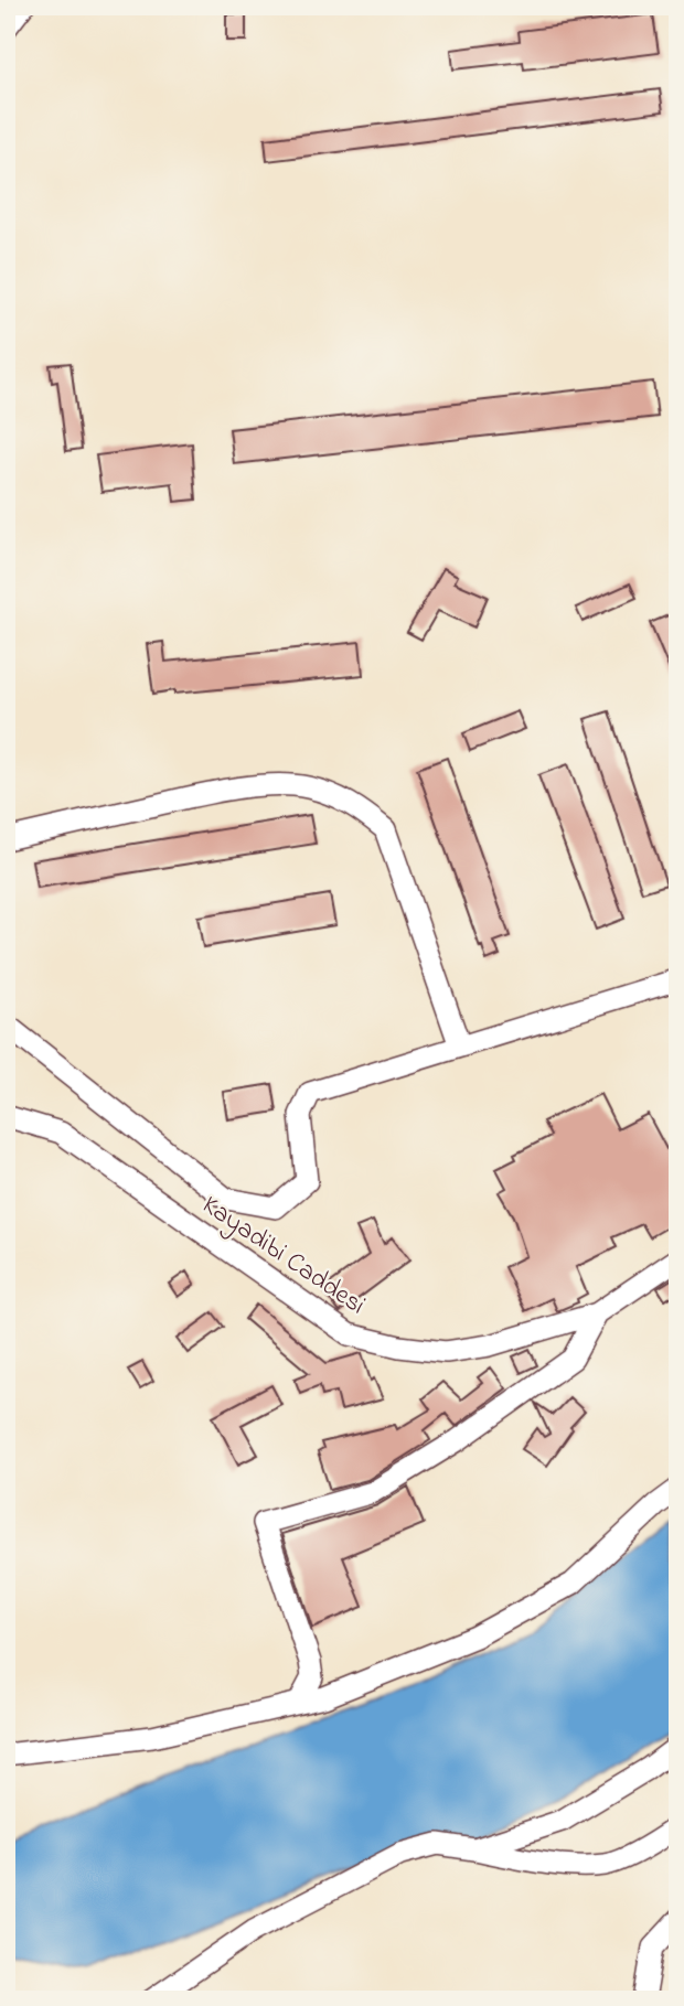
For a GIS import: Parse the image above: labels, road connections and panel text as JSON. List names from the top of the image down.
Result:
{
  "streets": {
    "street": ["Kayadibi Caddesi"]
  }
}
